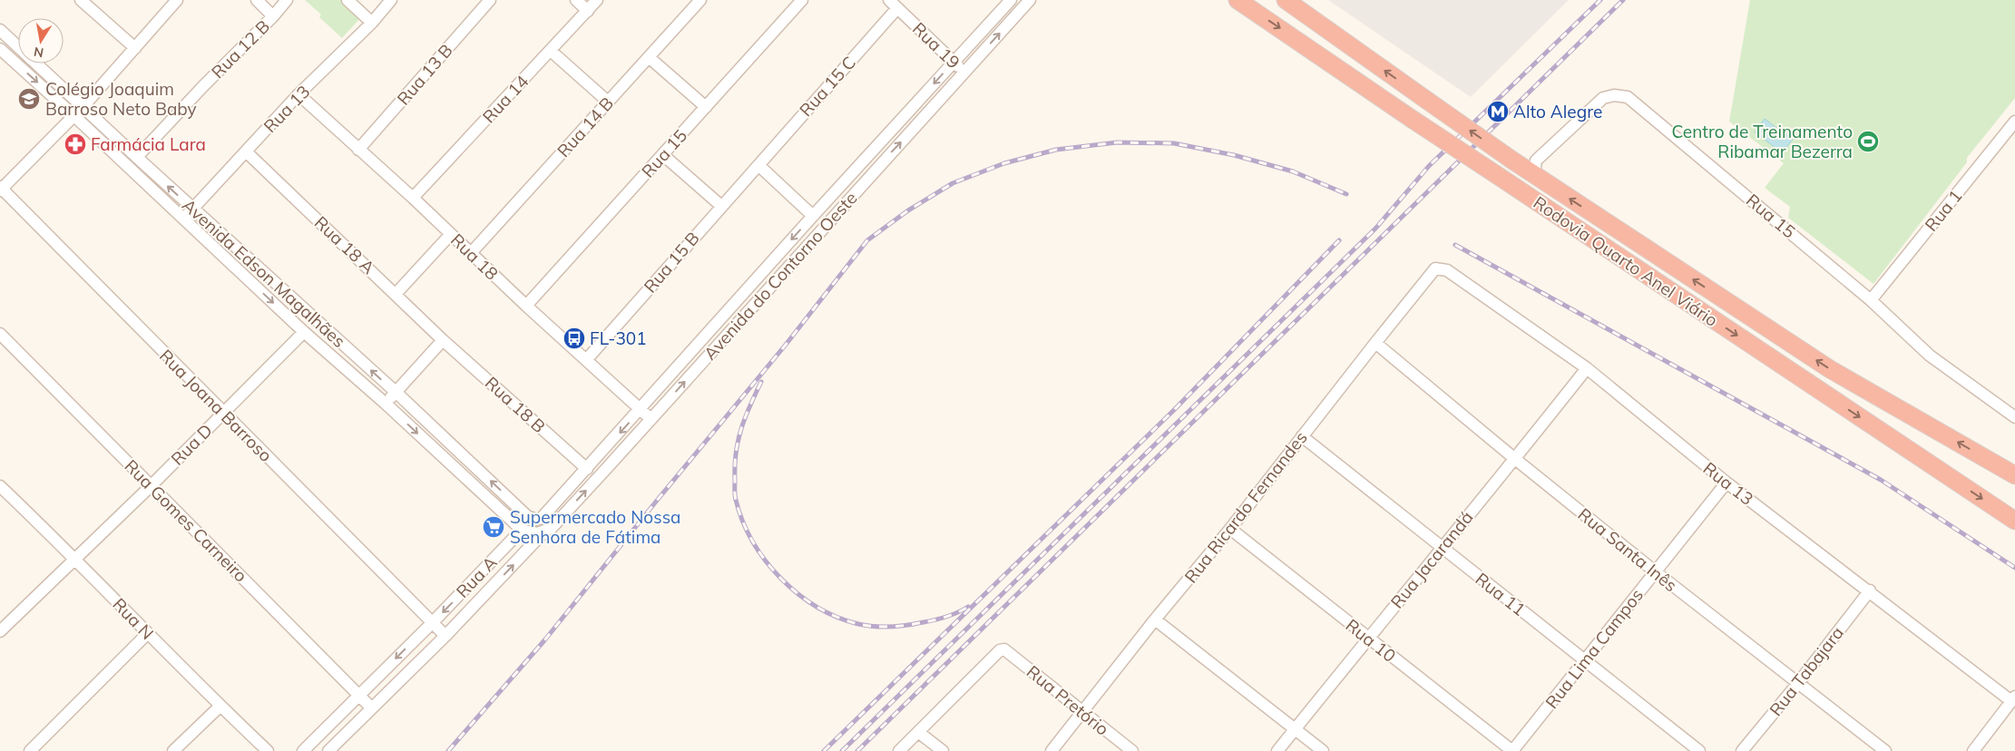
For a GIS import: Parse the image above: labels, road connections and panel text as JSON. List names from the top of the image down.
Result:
{
  "streets": {
    "highway": ["Rodovia Quarto Anel Viário"],
    "street": [
      "Rua 19",
      "Rua 12 B",
      "Rua 13 B",
      "Rua 15 C",
      "Rua 14",
      "Rua 13",
      "Rua 14 B",
      "Rua 15",
      "Rua 1",
      "Rua 18 A",
      "Rua 18",
      "Rua 15 B",
      "Avenida Edson Magalhães",
      "Avenida do Contorno Oeste",
      "Rua 18 B",
      "Rua Joana Barroso",
      "Rua D",
      "Rua Ricardo Fernandes",
      "Rua Gomes Carneiro",
      "Rua Santa Inês",
      "Rua Jacarandá",
      "Rua A",
      "Rua 11",
      "Rua N",
      "Rua 10",
      "Rua Lima Campos",
      "Rua Tabajara",
      "Rua Pretório"
    ]
  },
  "crossings": [
    ["Rua 19", "Rua 15 C"],
    ["Rua 19", "Avenida do Contorno Oeste"],
    ["Rua 12 B", "Avenida Edson Magalhães"],
    ["Rua 13 B", "Rua 18"],
    ["Rua 15 C", "Rua 15 B"],
    ["Rua 14", "Rua 18"],
    ["Rua 13", "Rua 18 A"],
    ["Rua 13", "Rua 18"],
    ["Rua 13", "Avenida Edson Magalhães"],
    ["Rua 13", "Rua Ricardo Fernandes"],
    ["Rua 13", "Rua Jacarandá"],
    ["Rua 13", "Rua Lima Campos"],
    ["Rua 13", "Rua Tabajara"],
    ["Rua 14 B", "Rua 18"],
    ["Rua 15", "Rua 1"],
    ["Rua 15", "Rua 18"],
    ["Rua 15", "Rodovia Quarto Anel Viário"],
    ["Rua 18 A", "Rua 18 B"],
    ["Rua 18", "Rua 15 B"],
    ["Rua 18", "Avenida do Contorno Oeste"],
    ["Avenida Edson Magalhães", "Avenida do Contorno Oeste"],
    ["Avenida Edson Magalhães", "Rua D"],
    ["Avenida Edson Magalhães", "Rua A"],
    ["Avenida do Contorno Oeste", "Rua 18 B"],
    ["Avenida do Contorno Oeste", "Rua Joana Barroso"],
    ["Avenida do Contorno Oeste", "Rua Gomes Carneiro"],
    ["Rua Joana Barroso", "Rua D"],
    ["Rua Joana Barroso", "Rua A"],
    ["Rua D", "Rua Gomes Carneiro"],
    ["Rua D", "Rua N"],
    ["Rua Ricardo Fernandes", "Rua Santa Inês"],
    ["Rua Ricardo Fernandes", "Rua 11"],
    ["Rua Ricardo Fernandes", "Rua 10"],
    ["Rua Ricardo Fernandes", "Rua Pretório"],
    ["Rua Gomes Carneiro", "Rua A"],
    ["Rua Santa Inês", "Rua Jacarandá"],
    ["Rua Santa Inês", "Rua Lima Campos"],
    ["Rua Santa Inês", "Rua Tabajara"],
    ["Rua Jacarandá", "Rua 11"],
    ["Rua Jacarandá", "Rua 10"],
    ["Rua 11", "Rua Lima Campos"],
    ["Rua 10", "Rua Lima Campos"]
  ],
  "one_way": ["Rua A"],
  "places": {
    "school or university": ["Colégio Joaquim Barroso Neto Baby"],
    "metro station": ["Alto Alegre"],
    "sports": ["Centro de Treinamento Ribamar Bezerra"],
    "pharmacy": ["Farmácia Lara"],
    "bus stop": ["FL-301"],
    "supermarket": ["Supermercado Nossa Senhora de Fátima"]
  },
  "north": "bottom"
}
